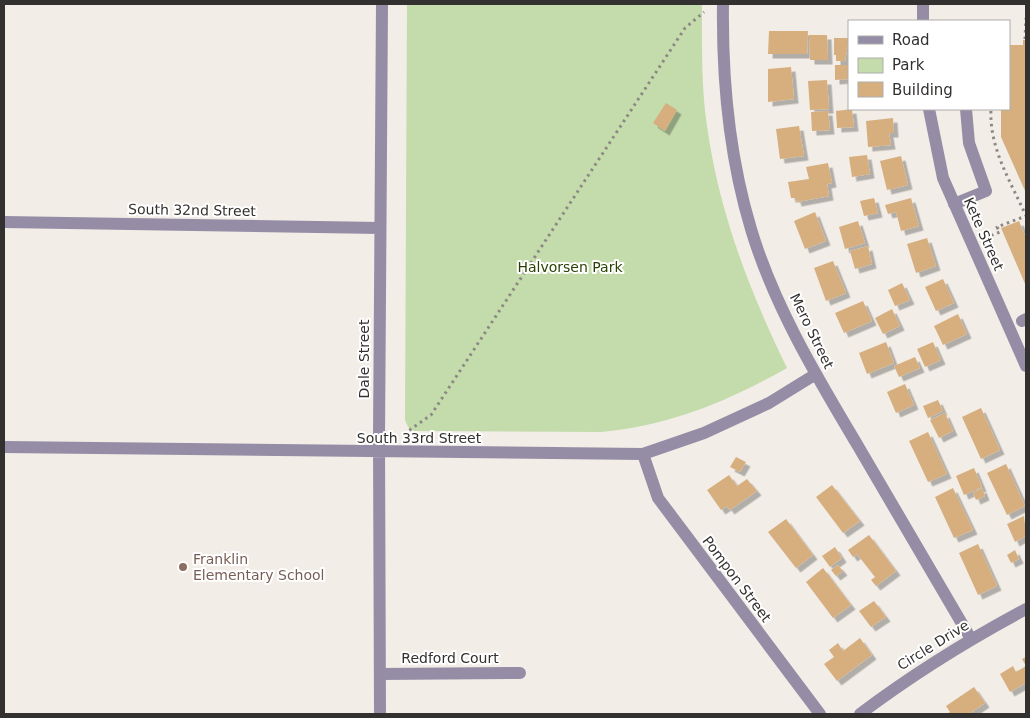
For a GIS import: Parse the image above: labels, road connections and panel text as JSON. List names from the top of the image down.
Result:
{
  "streets": {
    "street": [
      "South 32nd Street",
      "Kete Street",
      "Mero Street",
      "Dale Street",
      "South 33rd Street",
      "Pompon Street",
      "Circle Drive",
      "Redford Court"
    ]
  },
  "crossings": [
    ["South 32nd Street", "Dale Street"],
    ["Mero Street", "South 33rd Street"],
    ["Mero Street", "Circle Drive"],
    ["Dale Street", "South 33rd Street"],
    ["Dale Street", "Redford Court"],
    ["South 33rd Street", "Pompon Street"]
  ],
  "parks": ["Halvorsen Park"],
  "places": ["Franklin Elementary School"],
  "legend": ["Road", "Park", "Building"]
}
